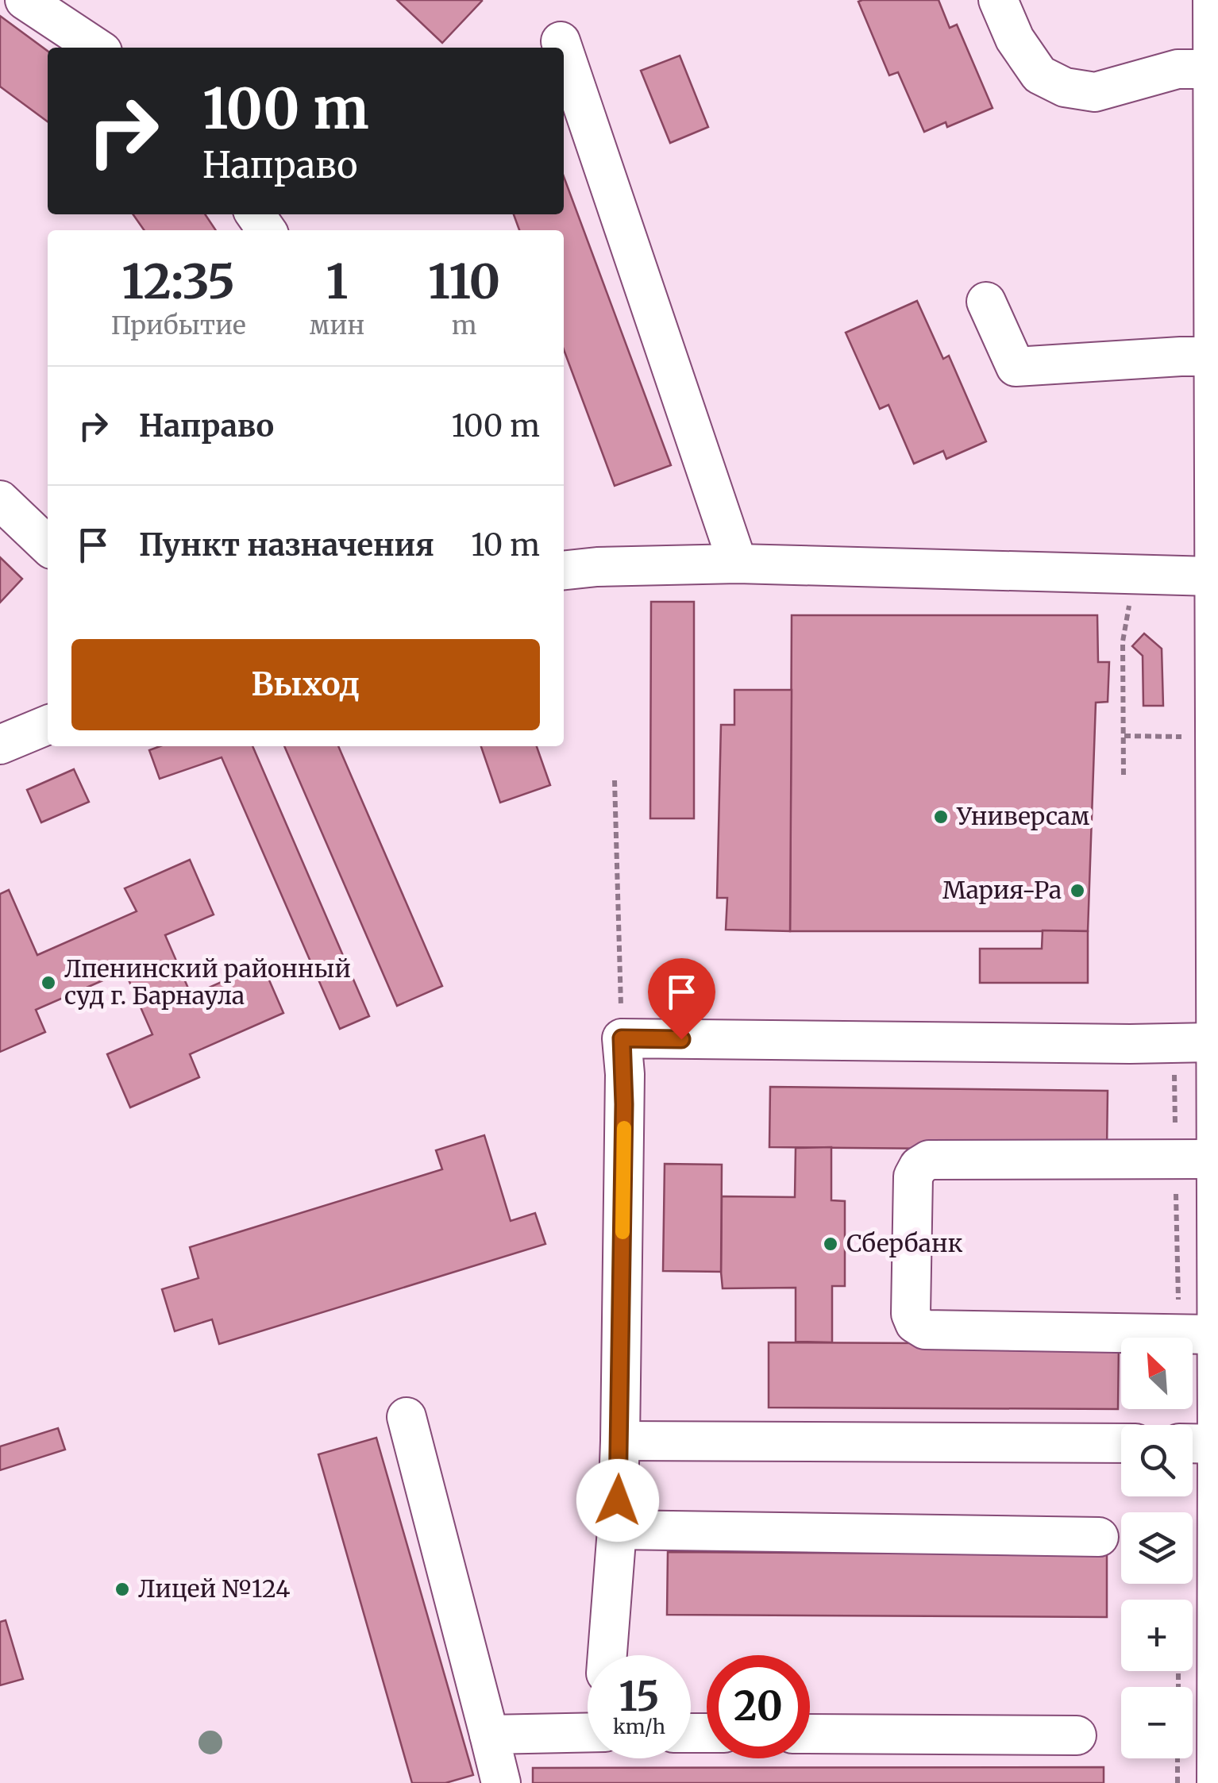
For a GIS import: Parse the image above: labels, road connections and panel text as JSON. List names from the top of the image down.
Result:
{
  "places": [
    "Универсам",
    "Мария-Ра",
    "Лпенинский районный суд г. Барнаула",
    "Сбербанк",
    "Лицей №124"
  ],
  "north": "top left",
  "page": {
    "turn": ["100 m", "Направо"],
    "eta": [
      "12:35",
      "Прибытие",
      "1",
      "мин",
      "110",
      "m"
    ],
    "list": [
      {
        "name": "Направо",
        "value": "100 m"
      },
      {
        "name": "Пункт назначения",
        "value": "10 m"
      }
    ],
    "buttons": "Выход",
    "map_buttons": ["+", "−"],
    "speed": "15 km/h",
    "limit": "20"
  }
}
